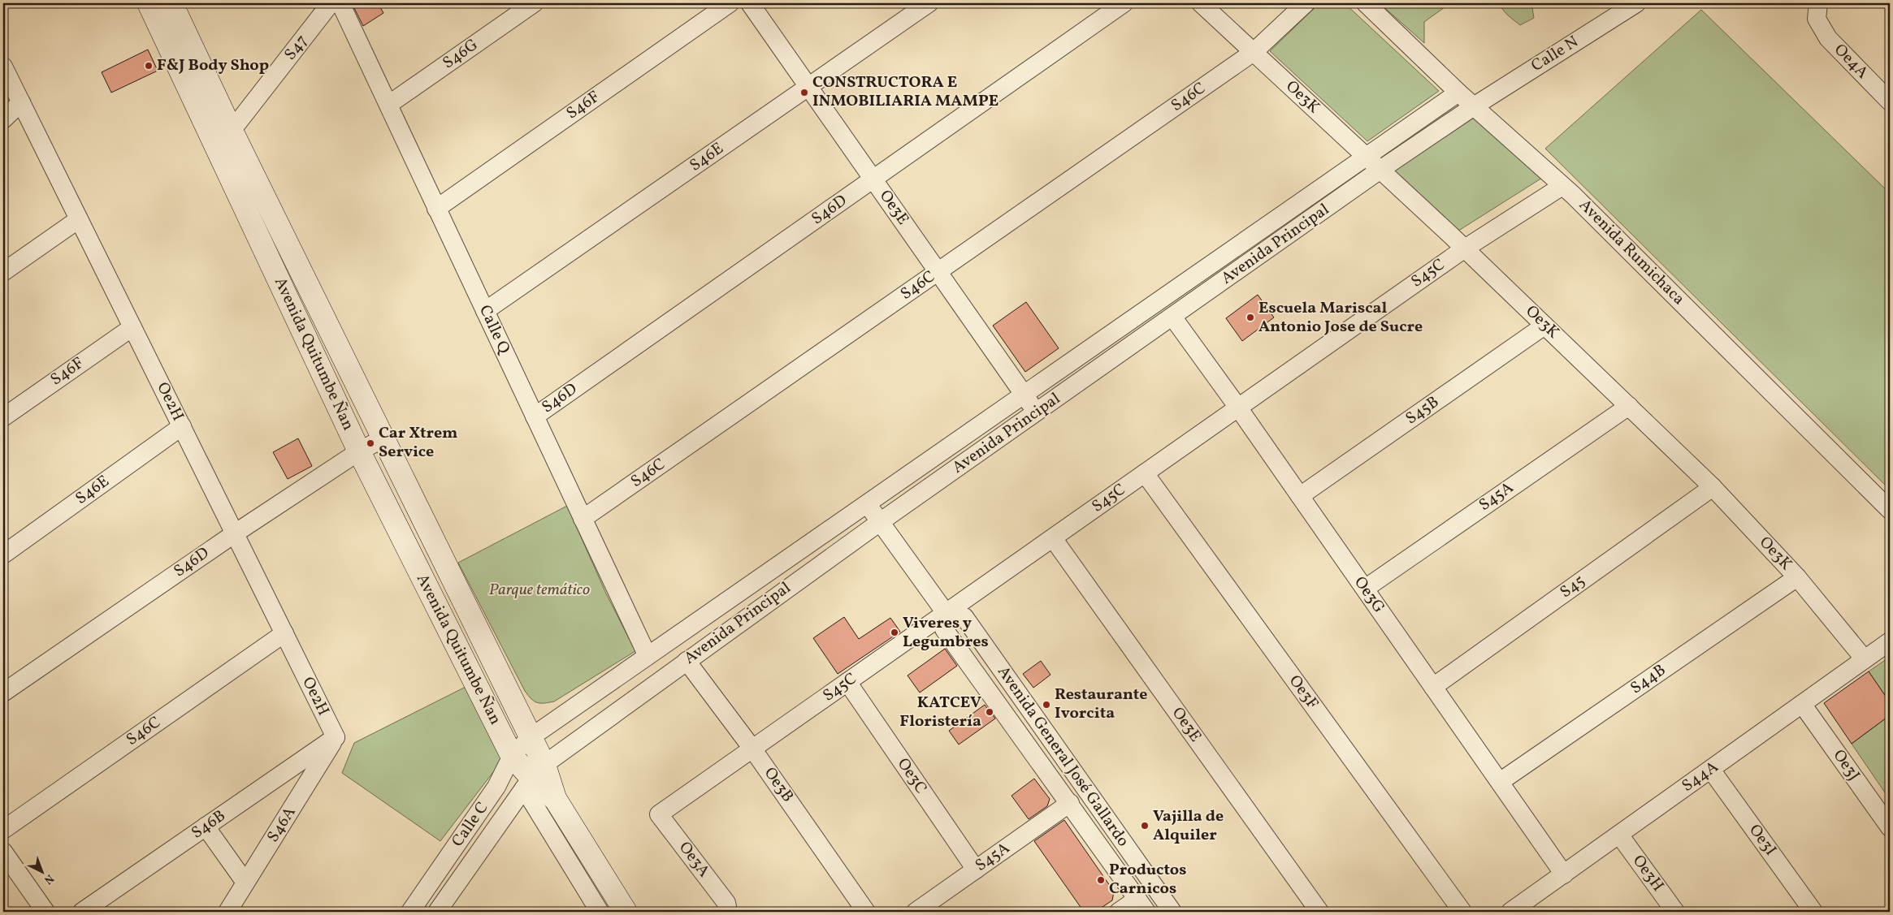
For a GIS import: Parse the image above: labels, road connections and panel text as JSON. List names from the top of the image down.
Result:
{
  "streets": {
    "street": [
      "S47",
      "S46G",
      "Calle N",
      "Oe4A",
      "S46C",
      "Oe3K",
      "S46F",
      "S46E",
      "Oe3E",
      "S46D",
      "Avenida Principal",
      "Avenida Rumichaca",
      "S45C",
      "Calle Q",
      "Avenida Quitumbe Ñan",
      "Oe2H",
      "S45B",
      "S45A",
      "S45",
      "Oe3G",
      "S44B",
      "Oe3F",
      "Avenida General José Gallardo",
      "Oe3J",
      "Oe3C",
      "S44A",
      "Oe3B",
      "S46B",
      "S46A",
      "Calle C",
      "Oe3I",
      "Oe3A",
      "Oe3H"
    ]
  },
  "crossings": [
    ["S47", "Avenida Quitumbe Ñan"],
    ["S46G", "Calle Q"],
    ["Calle N", "Avenida Principal"],
    ["Calle N", "Avenida Rumichaca"],
    ["S46C", "Oe3K"],
    ["S46C", "Oe3E"],
    ["S46C", "Calle Q"],
    ["S46C", "Oe2H"],
    ["Oe3K", "Avenida Principal"],
    ["Oe3K", "S45C"],
    ["Oe3K", "S45B"],
    ["Oe3K", "S45A"],
    ["Oe3K", "S45"],
    ["Oe3K", "S44B"],
    ["Oe3K", "S44A"],
    ["S46F", "Calle Q"],
    ["S46F", "Oe2H"],
    ["S46E", "Oe3E"],
    ["S46E", "Calle Q"],
    ["S46E", "Oe2H"],
    ["Oe3E", "S46D"],
    ["Oe3E", "Avenida Principal"],
    ["Oe3E", "S45C"],
    ["S46D", "Calle Q"],
    ["S46D", "Avenida Quitumbe Ñan"],
    ["S46D", "Oe2H"],
    ["Avenida Principal", "Avenida Rumichaca"],
    ["Avenida Principal", "Calle Q"],
    ["Avenida Principal", "Avenida Quitumbe Ñan"],
    ["Avenida Principal", "Oe3G"],
    ["Avenida Principal", "Oe3B"],
    ["Avenida Principal", "Calle C"],
    ["Avenida Rumichaca", "S45C"],
    ["S45C", "Oe3G"],
    ["S45C", "Oe3F"],
    ["S45C", "Avenida General José Gallardo"],
    ["S45C", "Oe3C"],
    ["S45C", "Oe3B"],
    ["S45C", "Oe3A"],
    ["Avenida Quitumbe Ñan", "Calle C"],
    ["Oe2H", "S46B"],
    ["Oe2H", "S46A"],
    ["S45B", "Oe3G"],
    ["S45A", "Oe3G"],
    ["S45A", "Avenida General José Gallardo"],
    ["S45A", "Oe3C"],
    ["S45", "Oe3G"],
    ["Oe3G", "S44B"],
    ["Oe3G", "S44A"],
    ["Oe3J", "S44A"],
    ["S44A", "Oe3I"],
    ["S44A", "Oe3H"],
    ["S46B", "S46A"]
  ],
  "parks": ["Parque temático"],
  "places": [
    "F&J Body Shop",
    "CONSTRUCTORA E INMOBILIARIA MAMPE",
    "Escuela Mariscal Antonio Jose de Sucre",
    "Car Xtrem Service",
    "Viveres y Legumbres",
    "Restaurante Ivorcita",
    "KATCEV Floristería",
    "Vajilla de Alquiler",
    "Productos Carnicos"
  ],
  "north": "bottom right"
}
